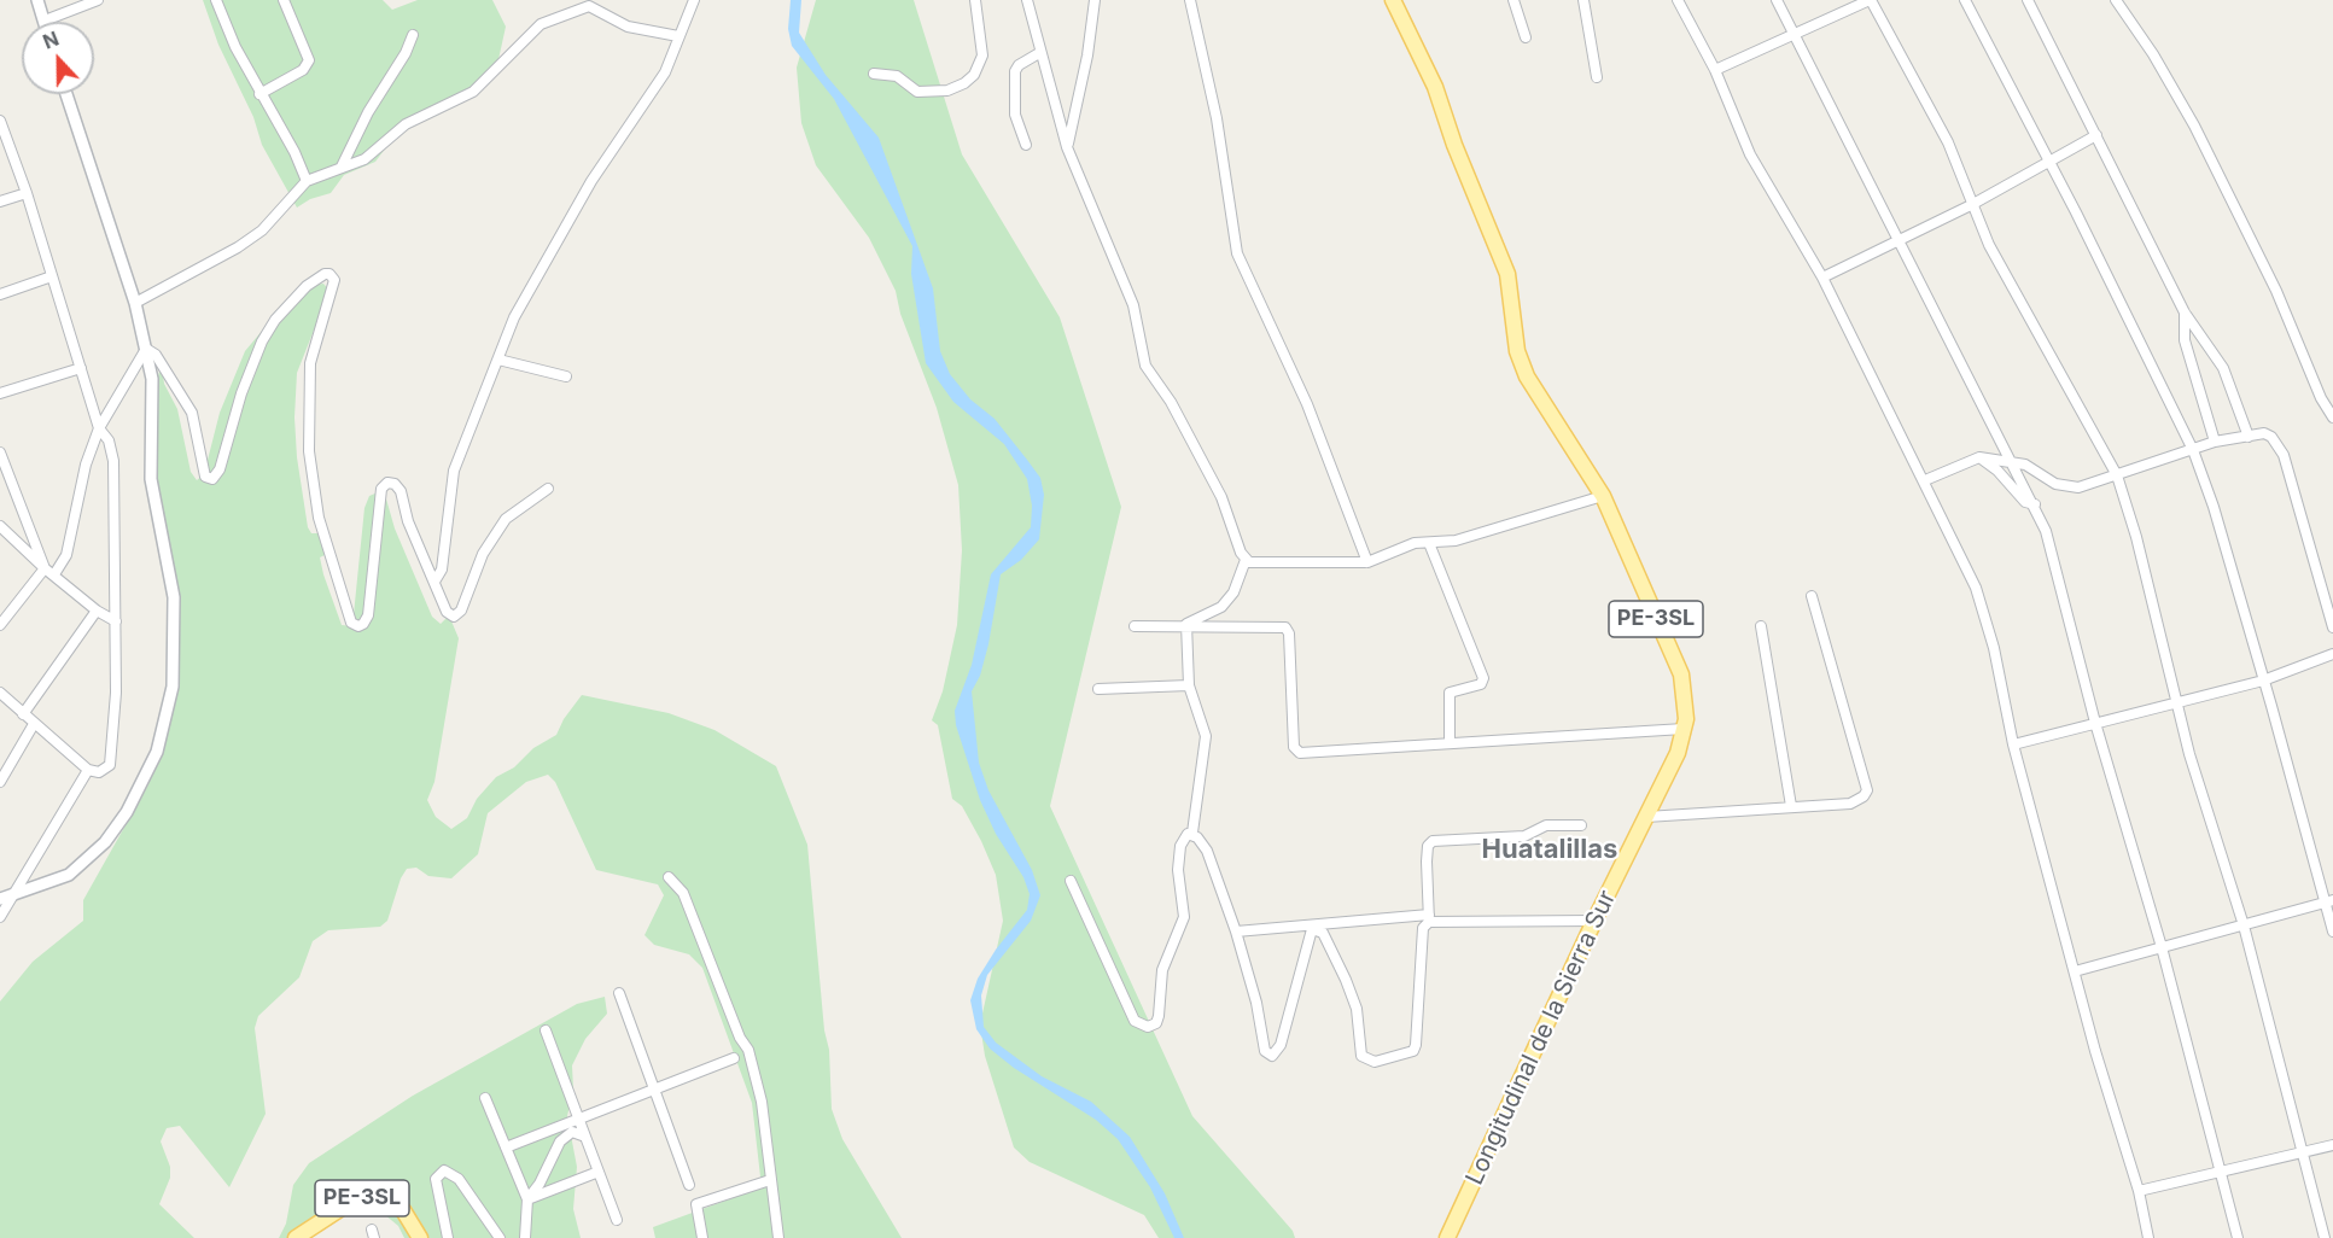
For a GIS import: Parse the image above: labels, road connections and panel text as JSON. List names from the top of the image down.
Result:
{
  "streets": {
    "main road": ["PE-3SL", "Longitudinal de la Sierra Sur"]
  },
  "districts": ["Huatalillas"],
  "north": "top"
}
